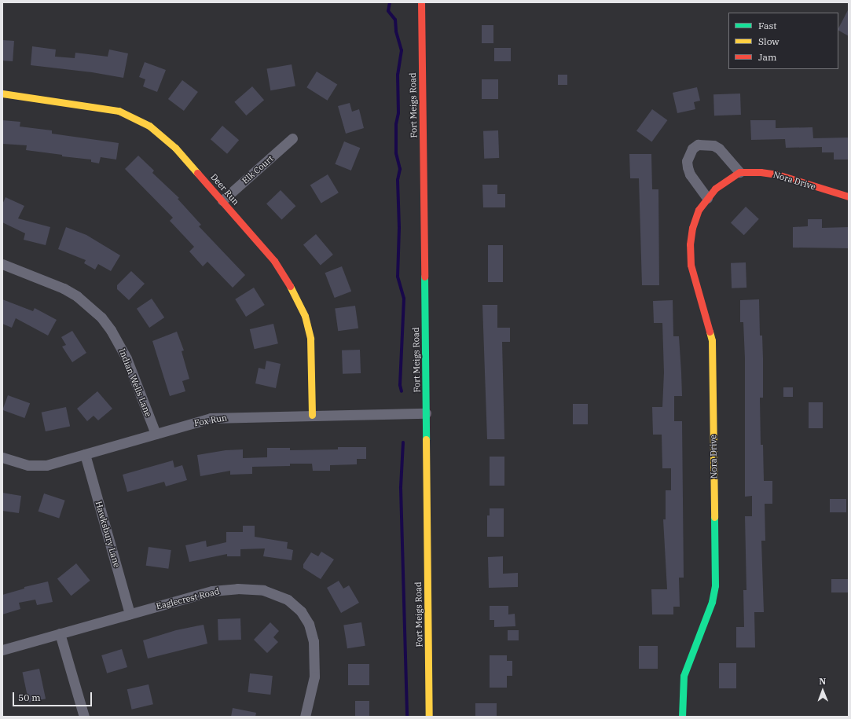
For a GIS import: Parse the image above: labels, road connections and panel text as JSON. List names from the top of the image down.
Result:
{
  "streets": {
    "street": [
      "Fort Meigs Road",
      "Elk Court",
      "Nora Drive",
      "Deer Run",
      "Indian Wells Lane",
      "Fox Run",
      "Hawksbury Lane",
      "Eaglecrest Road"
    ]
  },
  "crossings": [
    ["Fort Meigs Road", "Fox Run"],
    ["Elk Court", "Deer Run"],
    ["Deer Run", "Fox Run"],
    ["Indian Wells Lane", "Fox Run"],
    ["Fox Run", "Hawksbury Lane"],
    ["Hawksbury Lane", "Eaglecrest Road"]
  ],
  "legend": ["Fast", "Slow", "Jam"],
  "scale_bar": "50 m",
  "north": "top"
}
